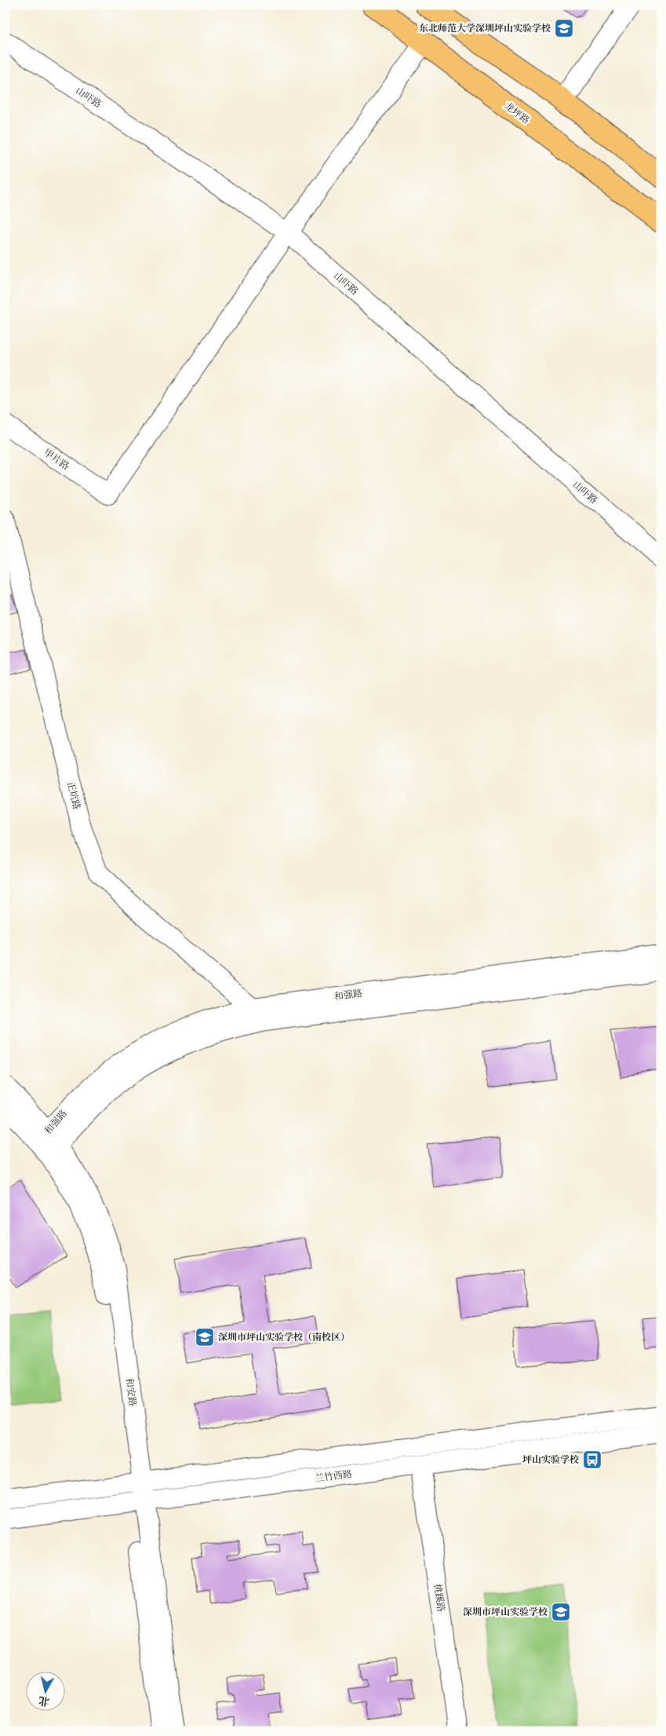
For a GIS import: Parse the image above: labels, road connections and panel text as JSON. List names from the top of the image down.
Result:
{
  "streets": {
    "main road": ["龙坪路"],
    "street": [
      "山吓路",
      "甲片路",
      "正坑路",
      "和强路",
      "和安路",
      "兰竹西路",
      "桃蹊路"
    ]
  },
  "crossings": [
    ["山吓路", "甲片路"],
    ["正坑路", "和强路"],
    ["和强路", "和安路"],
    ["和安路", "兰竹西路"],
    ["兰竹西路", "桃蹊路"]
  ],
  "places": {
    "school or university": ["东北师范大学深圳坪山实验学校", "深圳市坪山实验学校（南校区）", "深圳市坪山实验学校"],
    "bus stop": ["坪山实验学校"]
  },
  "north": "bottom"
}
